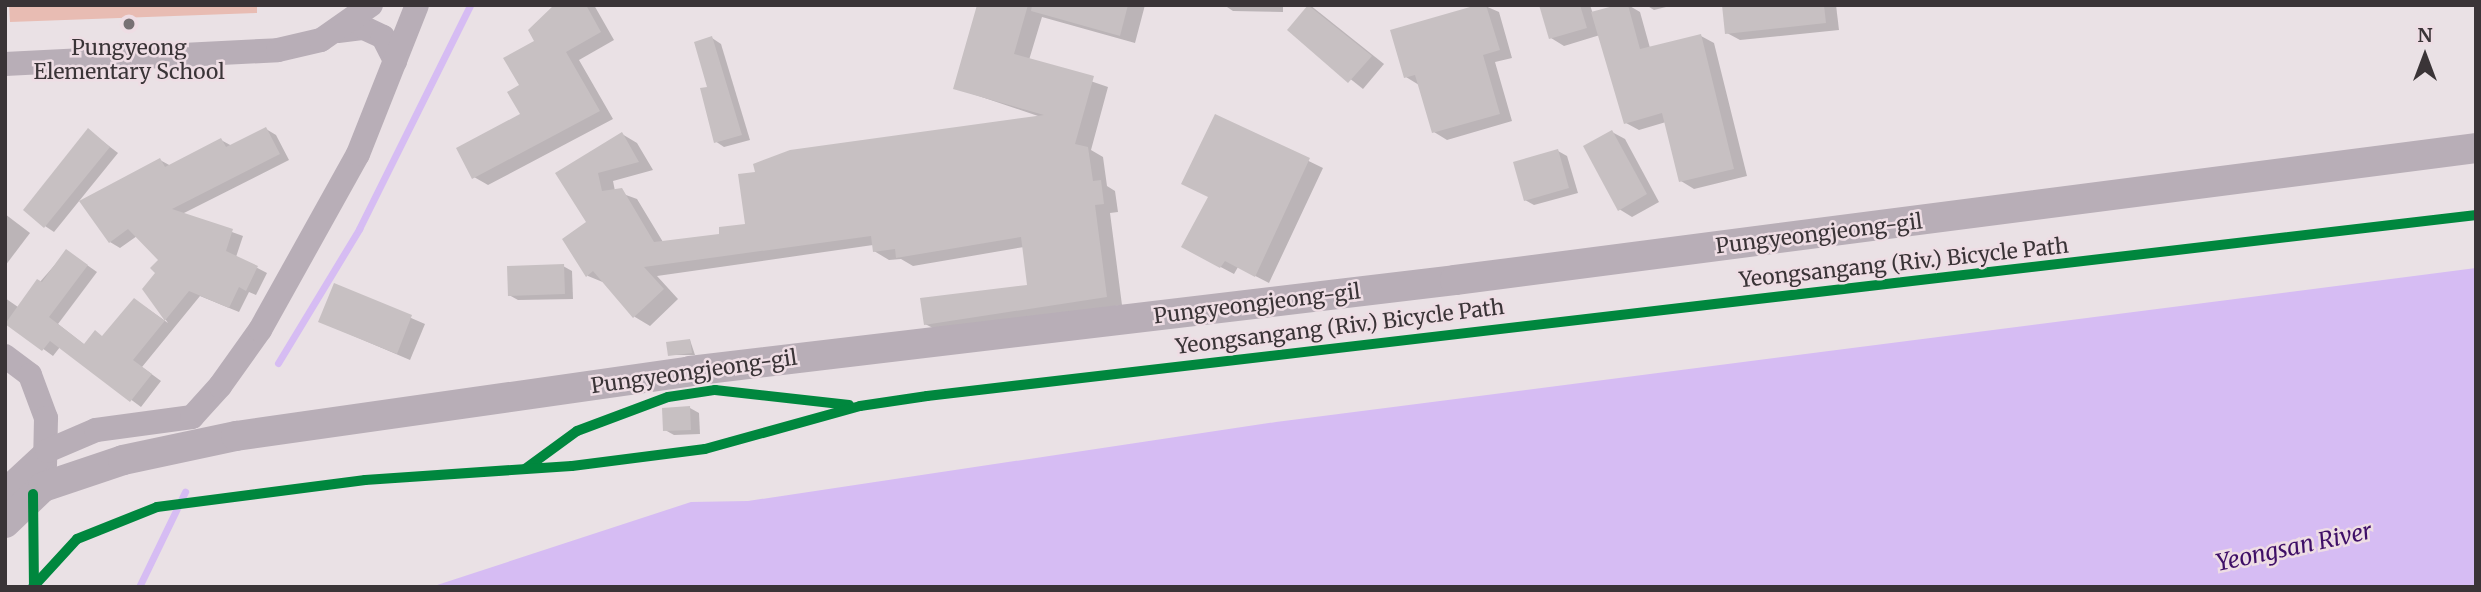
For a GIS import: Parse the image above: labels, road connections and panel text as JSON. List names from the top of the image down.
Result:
{
  "streets": {
    "street": ["Pungyeongjeong-gil"],
    "cycle path": ["Yeongsangang (Riv.) Bicycle Path"]
  },
  "water": ["Yeongsan River"],
  "places": ["Pungyeong Elementary School"],
  "north": "top"
}
